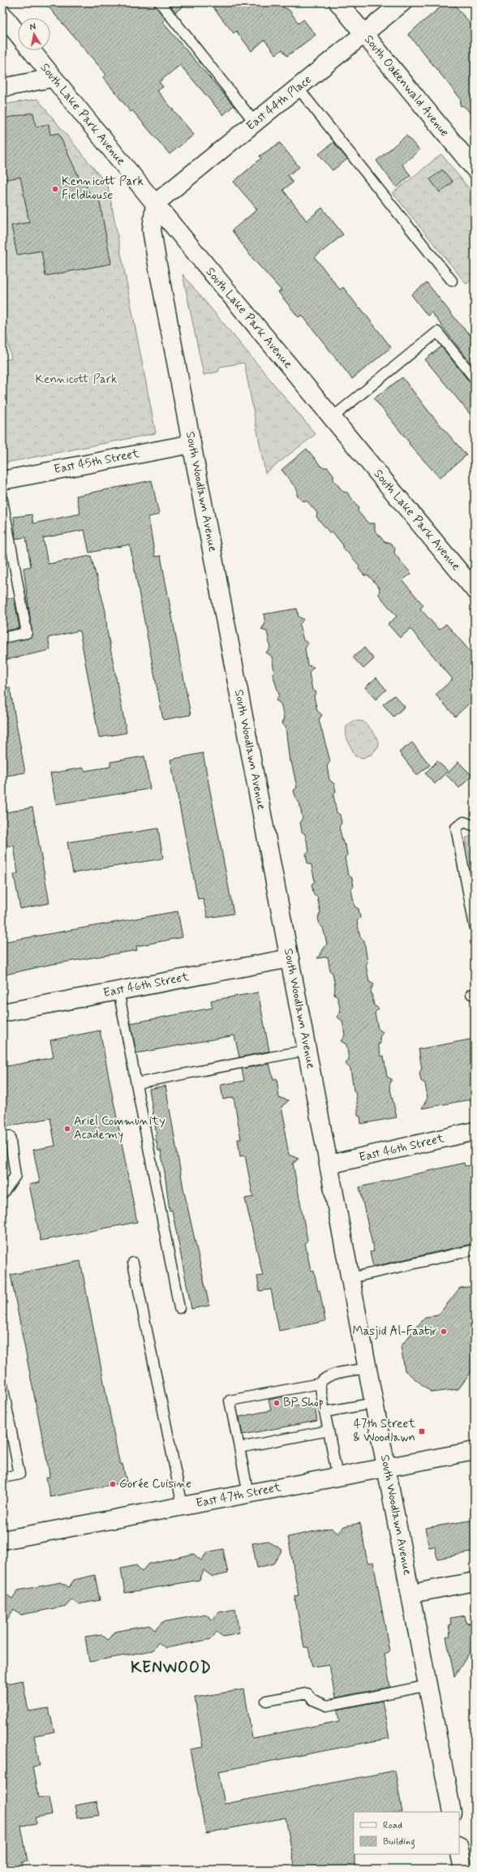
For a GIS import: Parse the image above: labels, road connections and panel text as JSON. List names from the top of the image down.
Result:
{
  "streets": {
    "street": [
      "South Oakenwald Avenue",
      "East 44th Place",
      "South Lake Park Avenue",
      "East 45th Street",
      "South Woodlawn Avenue",
      "East 46th Street",
      "East 47th Street"
    ]
  },
  "crossings": [
    ["South Oakenwald Avenue", "East 44th Place"],
    ["East 44th Place", "South Lake Park Avenue"],
    ["East 44th Place", "South Woodlawn Avenue"],
    ["South Lake Park Avenue", "South Woodlawn Avenue"],
    ["East 45th Street", "South Woodlawn Avenue"],
    ["South Woodlawn Avenue", "East 46th Street"],
    ["South Woodlawn Avenue", "East 47th Street"]
  ],
  "districts": ["KENWOOD"],
  "parks": ["Kennicott Park"],
  "places": {
    "other": [
      "Kennicott Park Fieldhouse",
      "Ariel Community Academy",
      "Masjid Al-Faatir",
      "BP Shop",
      "Gorée Cuisine"
    ],
    "transit": ["47th Street & Woodlawn"]
  },
  "legend": ["Road", "Building"],
  "north": "top"
}
